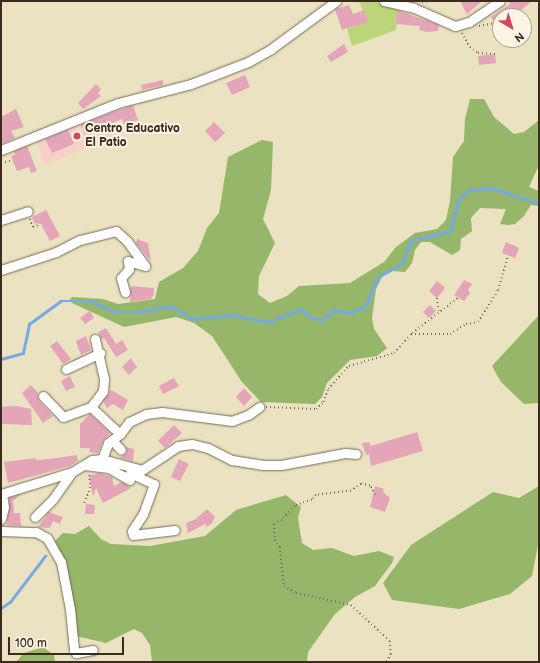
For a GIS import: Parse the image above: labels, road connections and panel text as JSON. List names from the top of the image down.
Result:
{
  "places": ["Centro Educativo El Patio"],
  "scale_bar": "100 m",
  "north": "bottom right"
}
